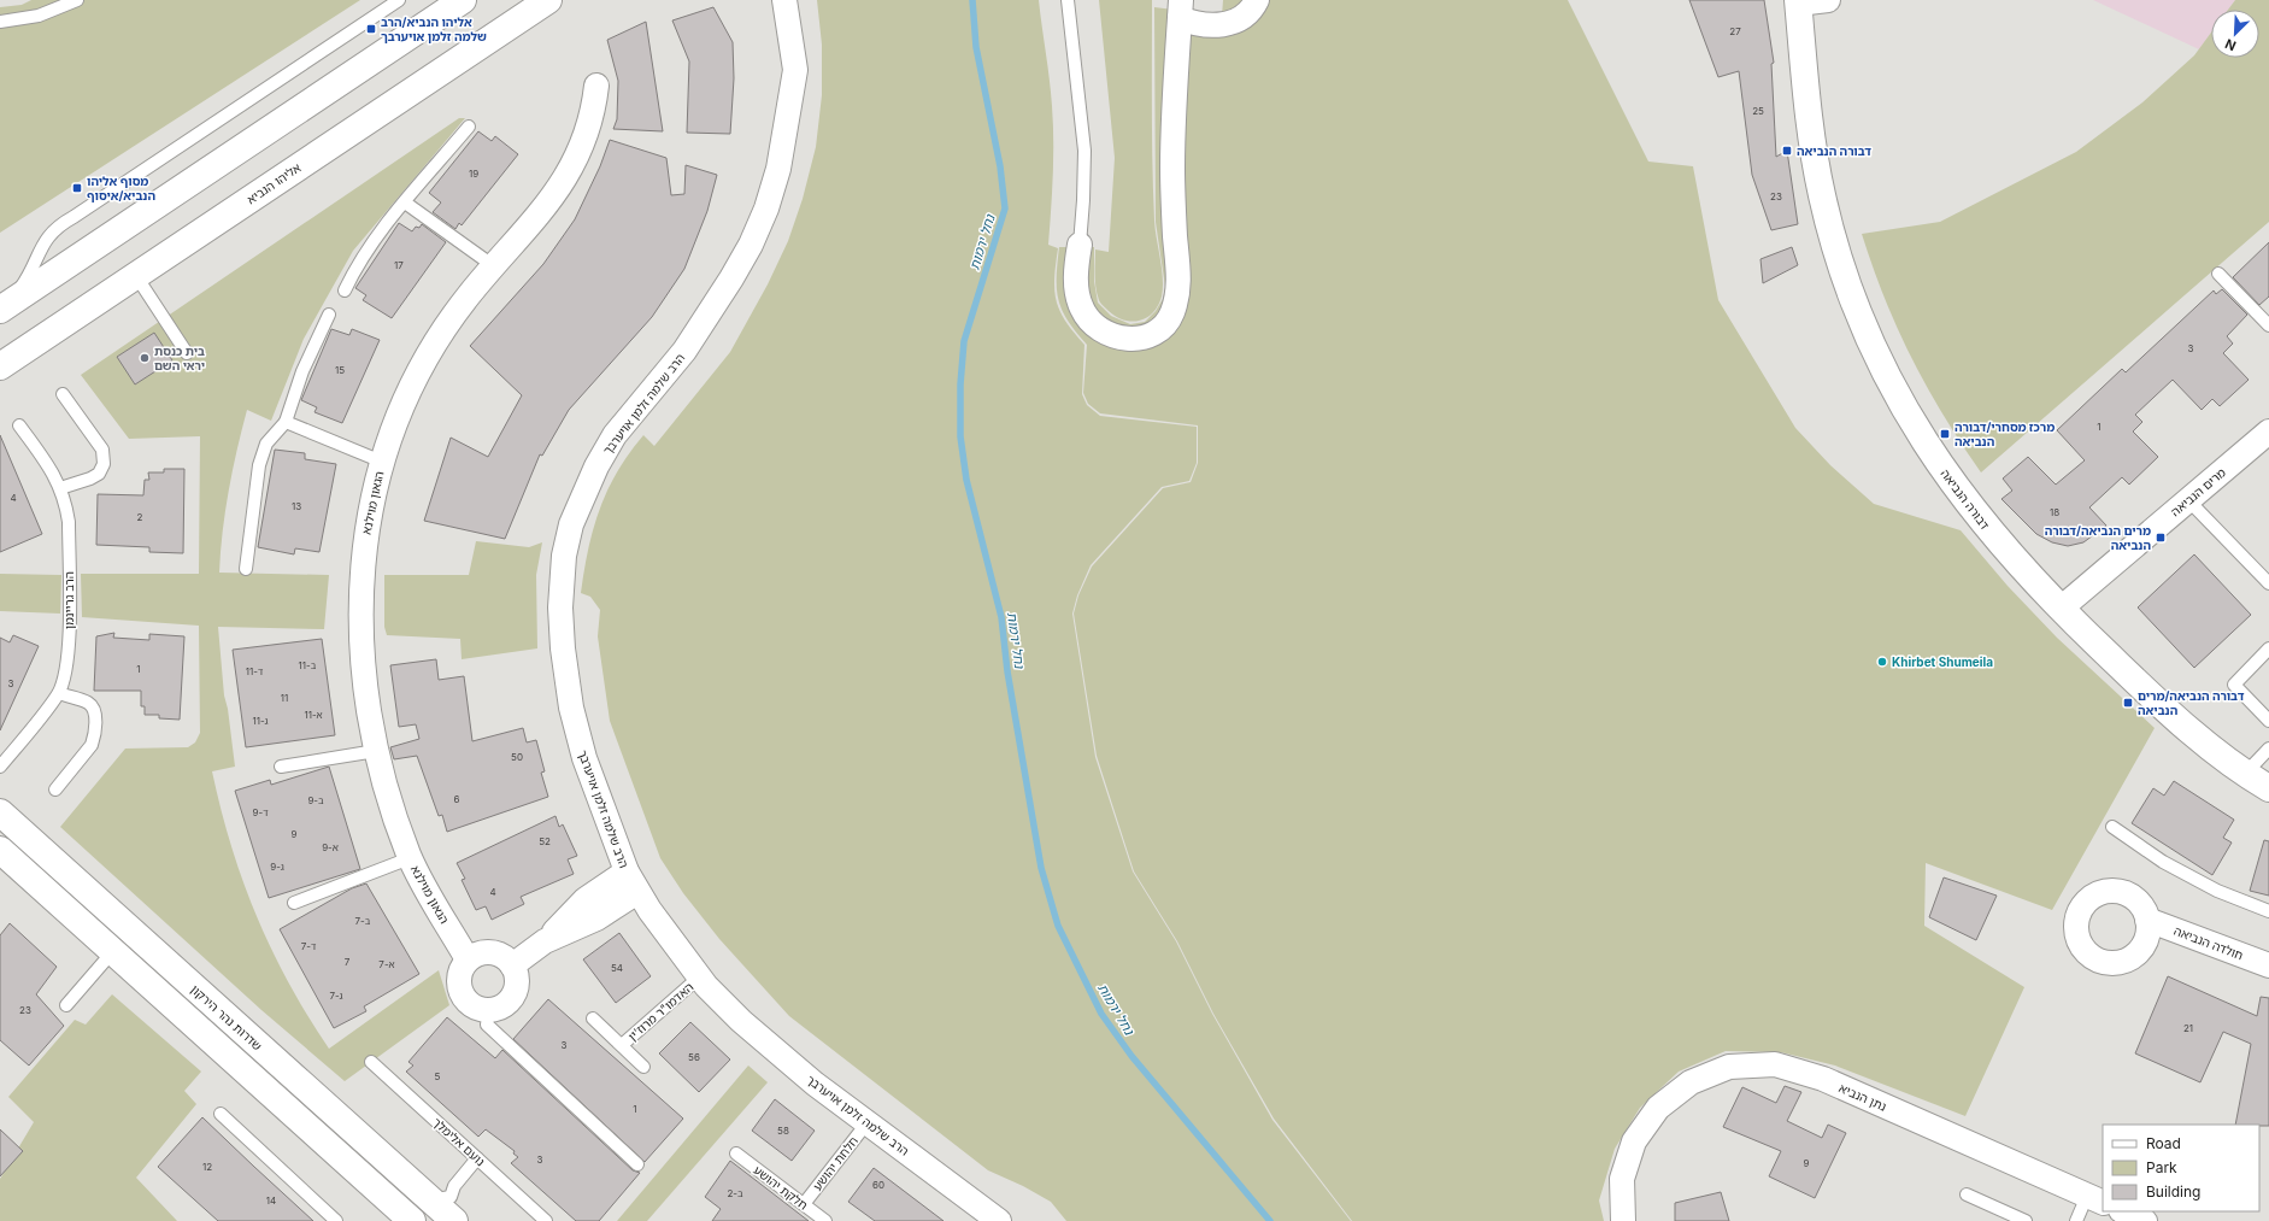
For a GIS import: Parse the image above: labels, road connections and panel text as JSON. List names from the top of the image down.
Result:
{
  "streets": {
    "main road": ["אליהו הנביא", "דבורה הנביאה", "שדרות נהר הירקון"],
    "street": [
      "הרב שלמה זלמן אויערבך",
      "מרים הנביאה",
      "הגאון מוילנא",
      "חולדה הנביאה",
      "נתן הנביא"
    ],
    "lane": [
      "הרב גריינמן",
      "האדמו\"ר מרוז'ין",
      "נועם אלימלך",
      "חלחת יהושע",
      "חלקת יהושע"
    ]
  },
  "crossings": [
    ["הרב שלמה זלמן אויערבך", "האדמו\"ר מרוז'ין"],
    ["הרב שלמה זלמן אויערבך", "חלחת יהושע"],
    ["מרים הנביאה", "דבורה הנביאה"],
    ["חלחת יהושע", "חלקת יהושע"]
  ],
  "water": ["נחל ירמות"],
  "places": {
    "transit": [
      "אליהו הנביא/הרב שלמה זלמן אויערבך",
      "דבורה הנביאה",
      "מסוף אליהו הנביא/איסוף",
      "מרכז מסחרי/דבורה הנביאה",
      "מרים הנביאה/דבורה הנביאה",
      "דבורה הנביאה/מרים הנביאה"
    ],
    "other": ["בית כנסת יראי השם", "Khirbet Shumeila"]
  },
  "house_numbers": [
    "27",
    "25",
    "19",
    "23",
    "17",
    "3",
    "15",
    "1",
    "4",
    "13",
    "18",
    "2",
    "11-ב",
    "1",
    "11-ד",
    "3",
    "11",
    "11-א",
    "11-ג",
    "50",
    "6",
    "9-ב",
    "9-ד",
    "9",
    "52",
    "9-א",
    "9-ג",
    "4",
    "7-ב",
    "7-ד",
    "7",
    "7-א",
    "54",
    "7-ג",
    "23",
    "21",
    "3",
    "56",
    "5",
    "1",
    "58",
    "3",
    "9",
    "12",
    "60",
    "2-ב",
    "14"
  ],
  "legend": ["Road", "Park", "Building"],
  "north": "bottom left"
}
